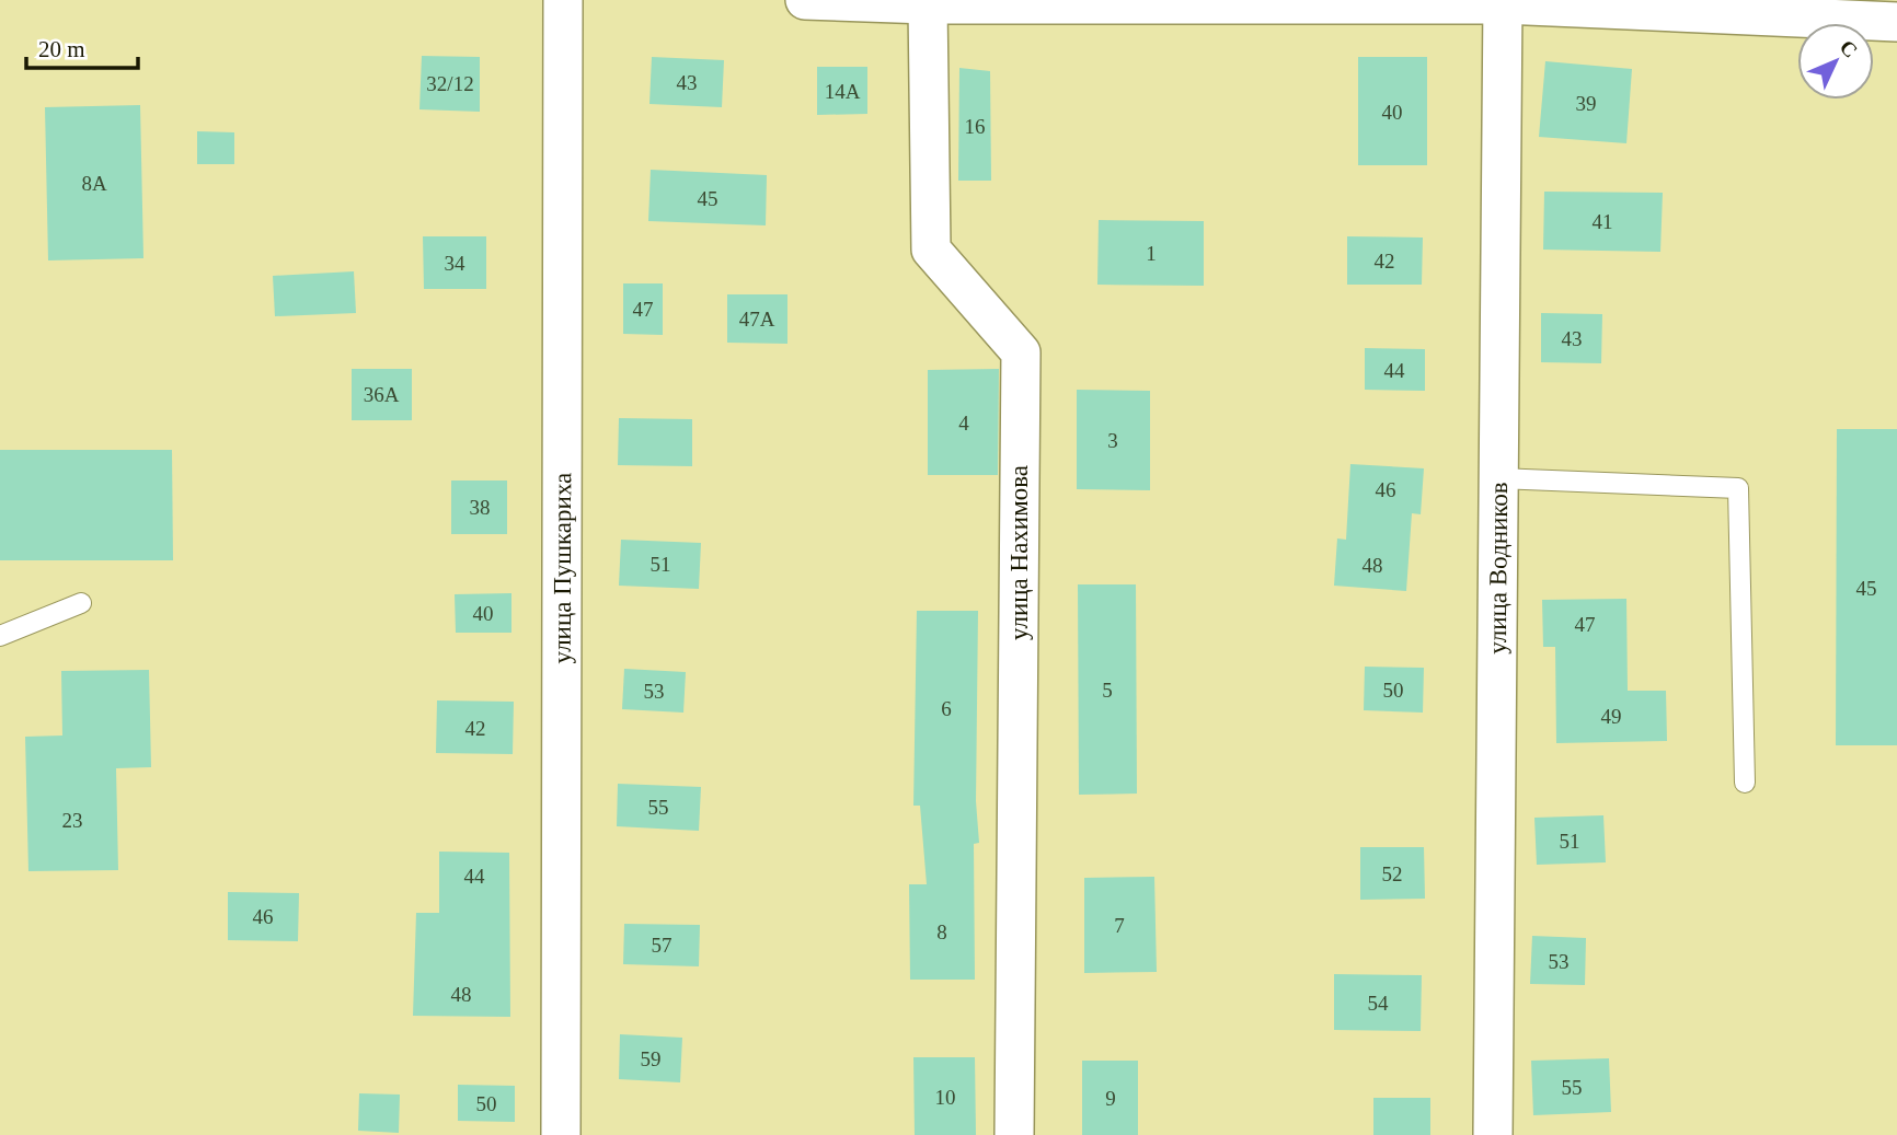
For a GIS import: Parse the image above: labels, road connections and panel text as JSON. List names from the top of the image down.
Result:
{
  "streets": {
    "street": ["улица Нахимова", "улица Пушкариха", "улица Водников"]
  },
  "house_numbers": [
    "43",
    "32/12",
    "14А",
    "39",
    "40",
    "16",
    "8А",
    "45",
    "41",
    "1",
    "42",
    "34",
    "47",
    "47А",
    "43",
    "44",
    "36А",
    "4",
    "3",
    "46",
    "38",
    "51",
    "48",
    "45",
    "40",
    "47",
    "5",
    "50",
    "53",
    "6",
    "49",
    "42",
    "55",
    "23",
    "51",
    "52",
    "44",
    "46",
    "7",
    "8",
    "57",
    "53",
    "48",
    "54",
    "59",
    "55",
    "10",
    "9",
    "50"
  ],
  "scale_bar": "20 m",
  "north": "top right"
}
